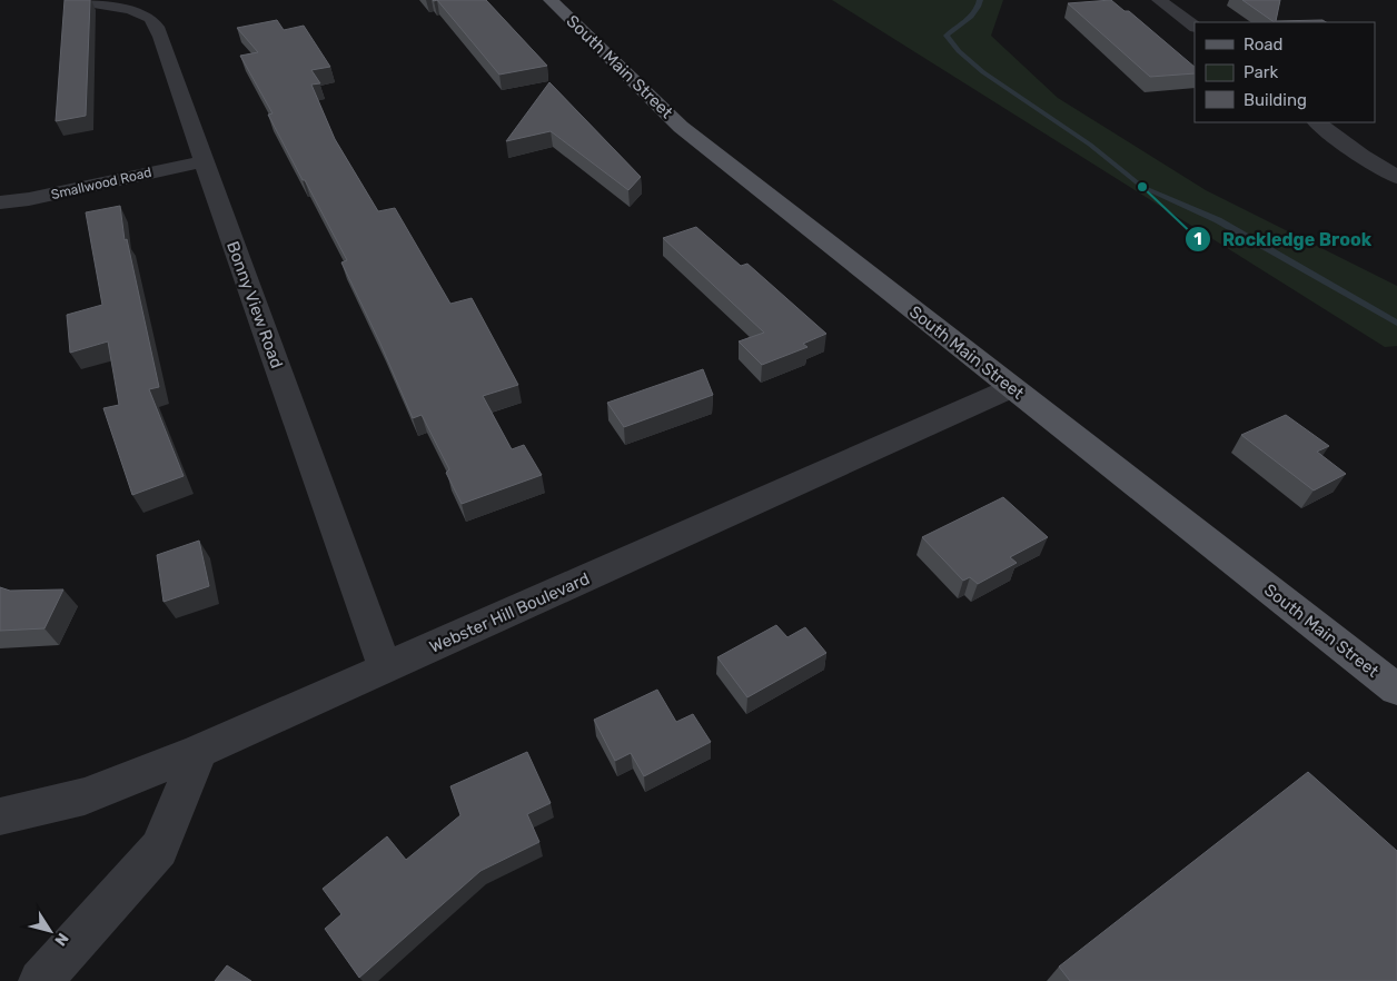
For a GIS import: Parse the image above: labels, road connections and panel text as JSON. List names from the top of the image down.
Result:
{
  "streets": {
    "main road": ["South Main Street"],
    "street": ["Smallwood Road", "Bonny View Road", "Webster Hill Boulevard"]
  },
  "crossings": [
    ["South Main Street", "Webster Hill Boulevard"],
    ["Smallwood Road", "Bonny View Road"],
    ["Bonny View Road", "Webster Hill Boulevard"]
  ],
  "places": ["Rockledge Brook"],
  "legend": ["Road", "Park", "Building"],
  "north": "bottom right"
}
